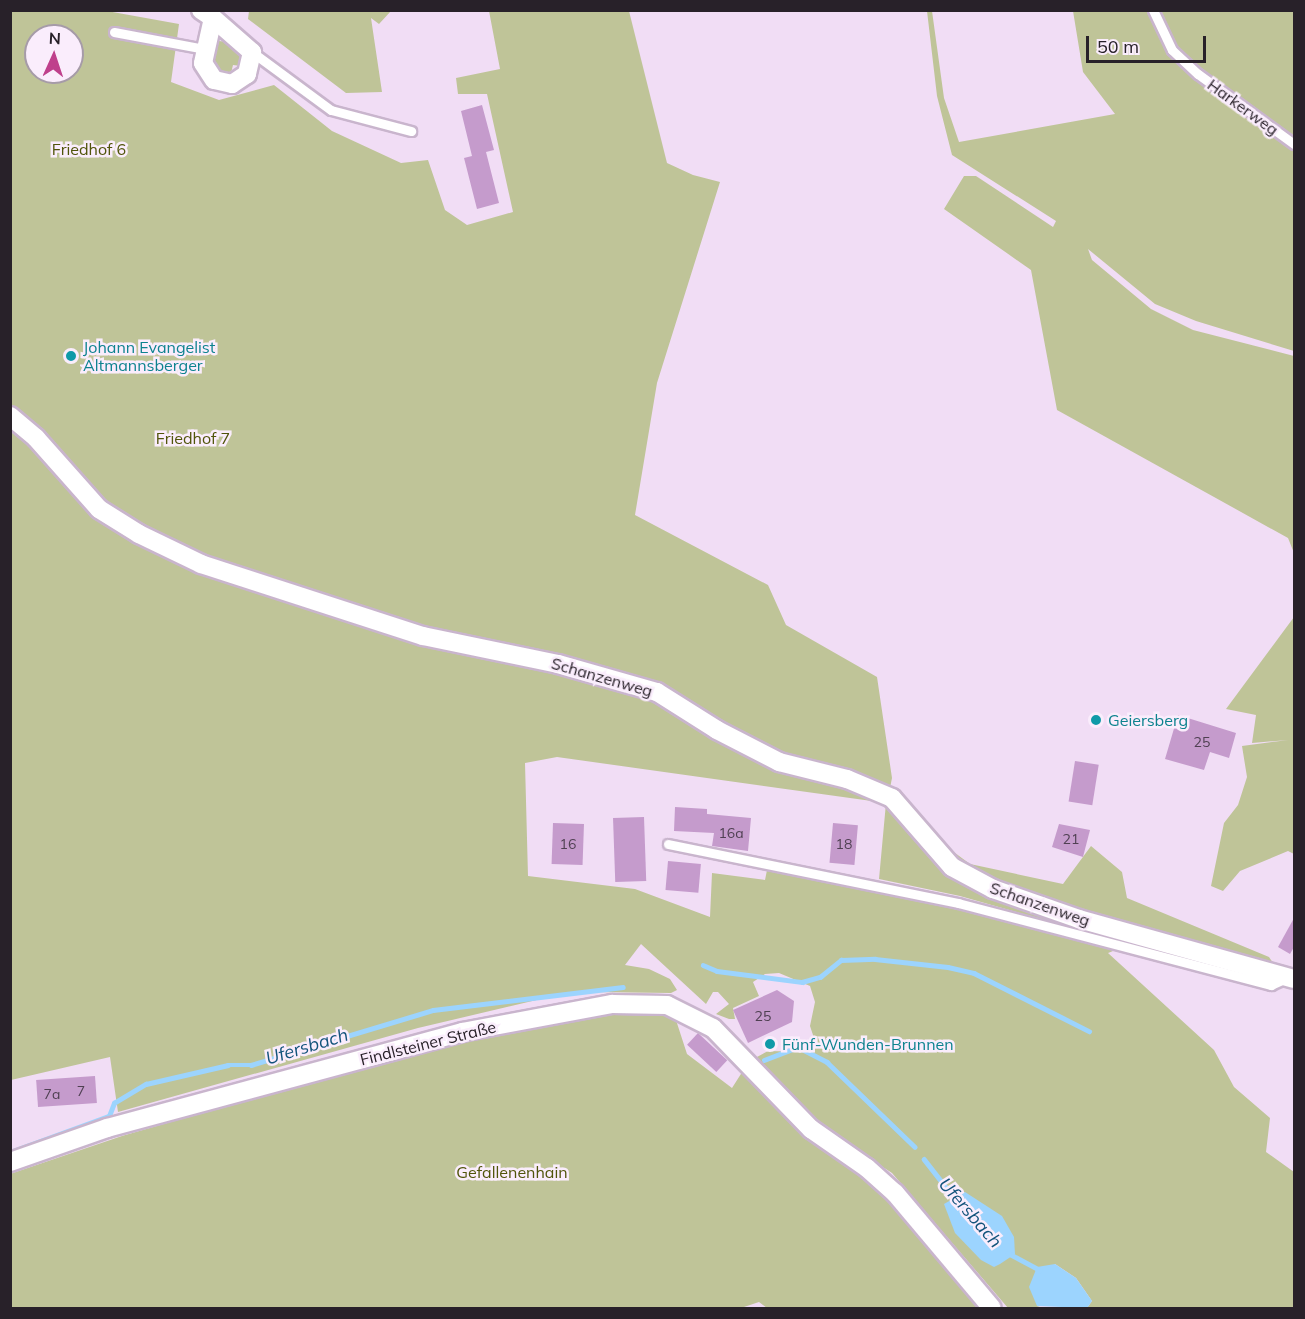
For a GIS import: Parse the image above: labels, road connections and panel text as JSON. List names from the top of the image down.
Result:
{
  "streets": {
    "street": ["Schanzenweg", "Findlsteiner Straße"],
    "lane": ["Harkerweg"]
  },
  "water": ["Ufersbach"],
  "parks": ["Friedhof 6", "Friedhof 7", "Gefallenenhain"],
  "places": ["Johann Evangelist Altmannsberger", "Geiersberg", "Fünf-Wunden-Brunnen"],
  "house_numbers": [
    "25",
    "16a",
    "21",
    "16",
    "18",
    "25",
    "7",
    "7a"
  ],
  "scale_bar": "50 m",
  "north": "top"
}
